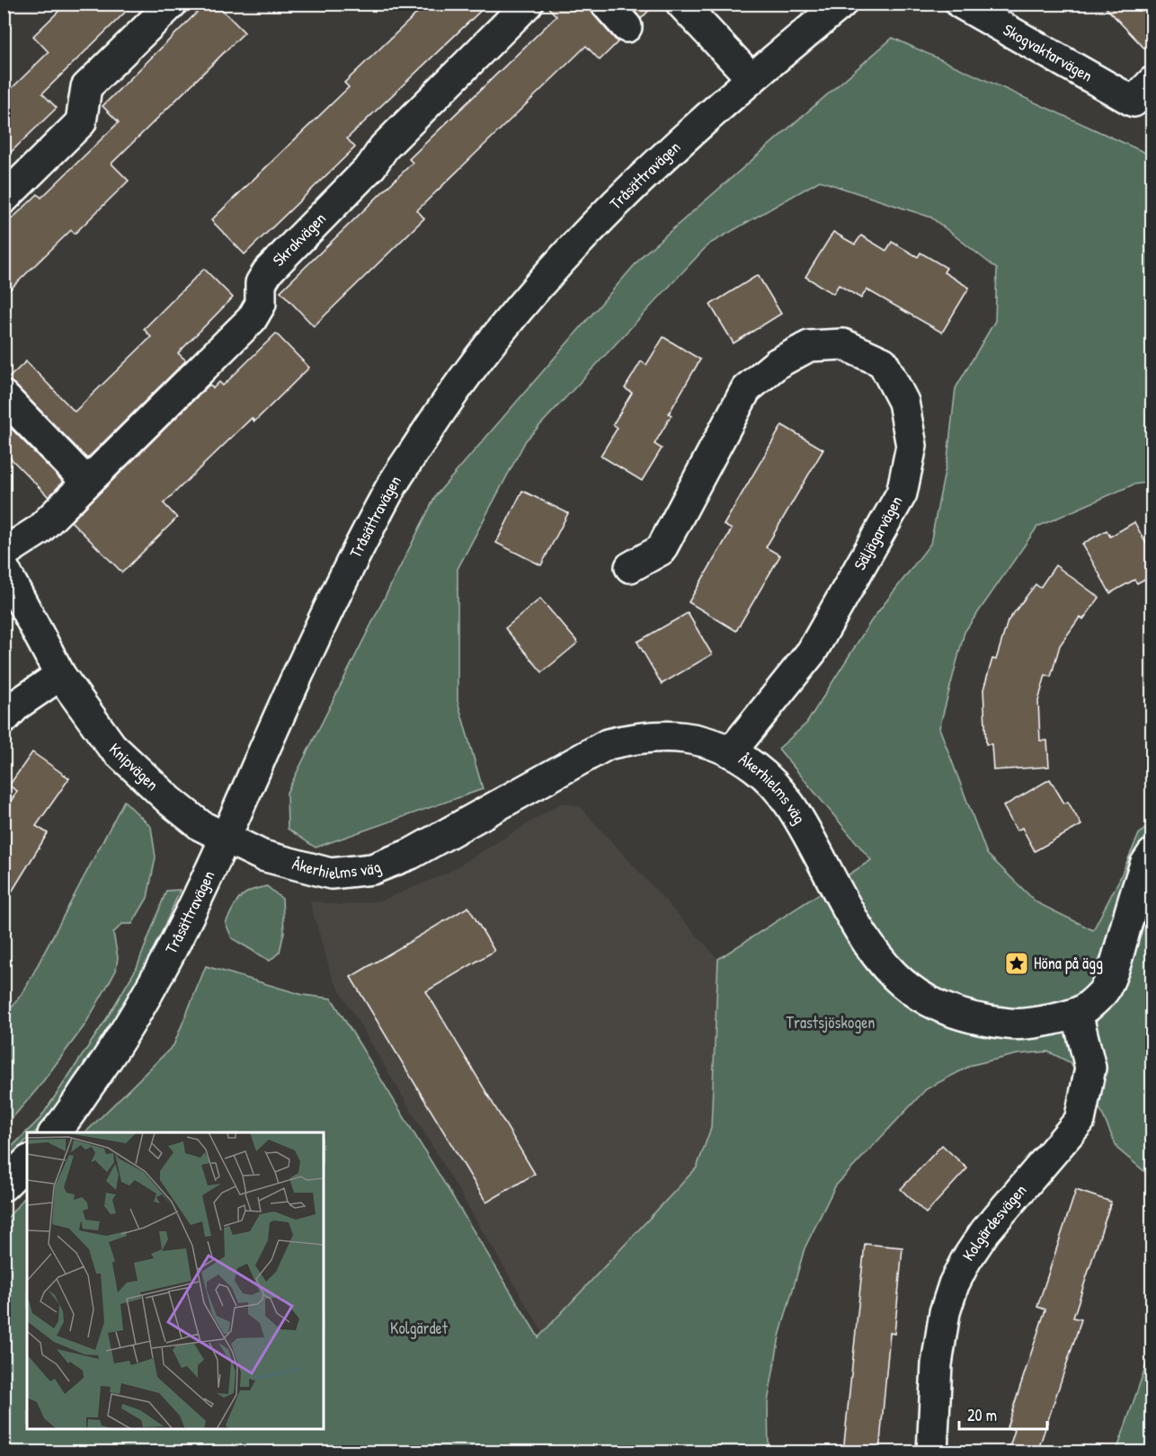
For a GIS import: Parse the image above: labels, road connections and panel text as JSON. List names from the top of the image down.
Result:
{
  "streets": {
    "street": [
      "Skogvaktarvägen",
      "Tråsättravägen",
      "Skrakvägen",
      "Säljägarvägen",
      "Knipvägen",
      "Åkerhielms väg",
      "Kolgärdesvägen"
    ]
  },
  "crossings": [
    ["Tråsättravägen", "Knipvägen"],
    ["Tråsättravägen", "Åkerhielms väg"],
    ["Säljägarvägen", "Åkerhielms väg"],
    ["Knipvägen", "Åkerhielms väg"],
    ["Åkerhielms väg", "Kolgärdesvägen"]
  ],
  "parks": ["Trastsjöskogen", "Kolgärdet"],
  "places": {
    "place": ["Höna på ägg"]
  },
  "scale_bar": "20 m"
}
